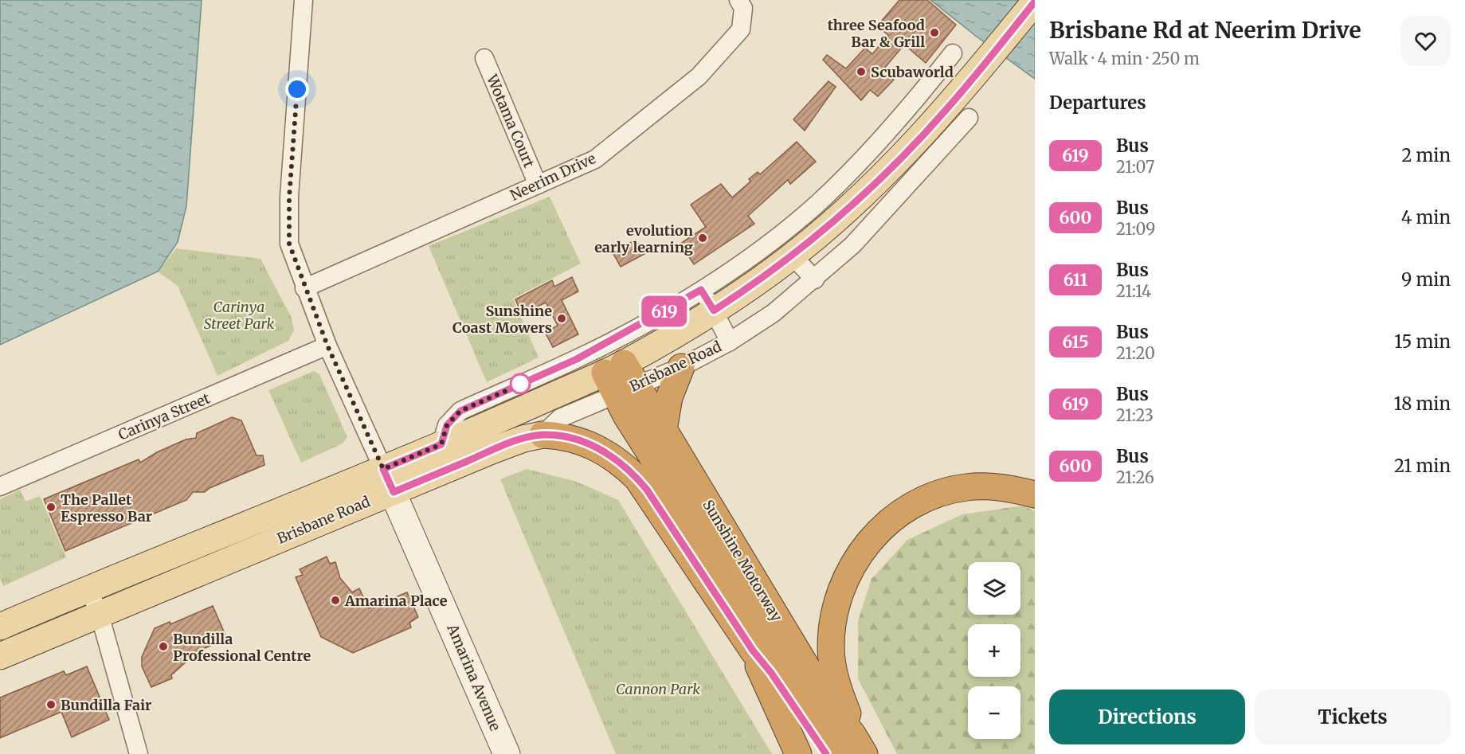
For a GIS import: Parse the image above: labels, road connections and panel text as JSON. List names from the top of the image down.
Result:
{
  "streets": {
    "highway": ["Sunshine Motorway"],
    "main road": ["Brisbane Road"],
    "street": [
      "Wotama Court",
      "Neerim Drive",
      "Carinya Street",
      "Amarina Avenue"
    ]
  },
  "crossings": [
    ["Wotama Court", "Neerim Drive"],
    ["Brisbane Road", "Sunshine Motorway"],
    ["Brisbane Road", "Amarina Avenue"]
  ],
  "parks": ["Carinya Street Park", "Cannon Park"],
  "places": [
    "three Seafood Bar & Grill",
    "Scubaworld",
    "evolution early learning",
    "Sunshine Coast Mowers",
    "The Pallet Espresso Bar",
    "Amarina Place",
    "Bundilla Professional Centre",
    "Bundilla Fair"
  ],
  "lines": ["bus line 619"],
  "page": {
    "on_map": "619",
    "heading": [
      ["Brisbane Rd at Neerim Drive", "Walk · 4 min · 250 m"],
      "Departures"
    ],
    "list": [
      {
        "mark": "619",
        "name": "Bus",
        "note": "21:07",
        "value": "2 min"
      },
      {
        "mark": "600",
        "name": "Bus",
        "note": "21:09",
        "value": "4 min"
      },
      {
        "mark": "611",
        "name": "Bus",
        "note": "21:14",
        "value": "9 min"
      },
      {
        "mark": "615",
        "name": "Bus",
        "note": "21:20",
        "value": "15 min"
      },
      {
        "mark": "619",
        "name": "Bus",
        "note": "21:23",
        "value": "18 min"
      },
      {
        "mark": "600",
        "name": "Bus",
        "note": "21:26",
        "value": "21 min"
      }
    ],
    "map_buttons": ["+", "−"],
    "buttons": ["Directions", "Tickets"]
  }
}
